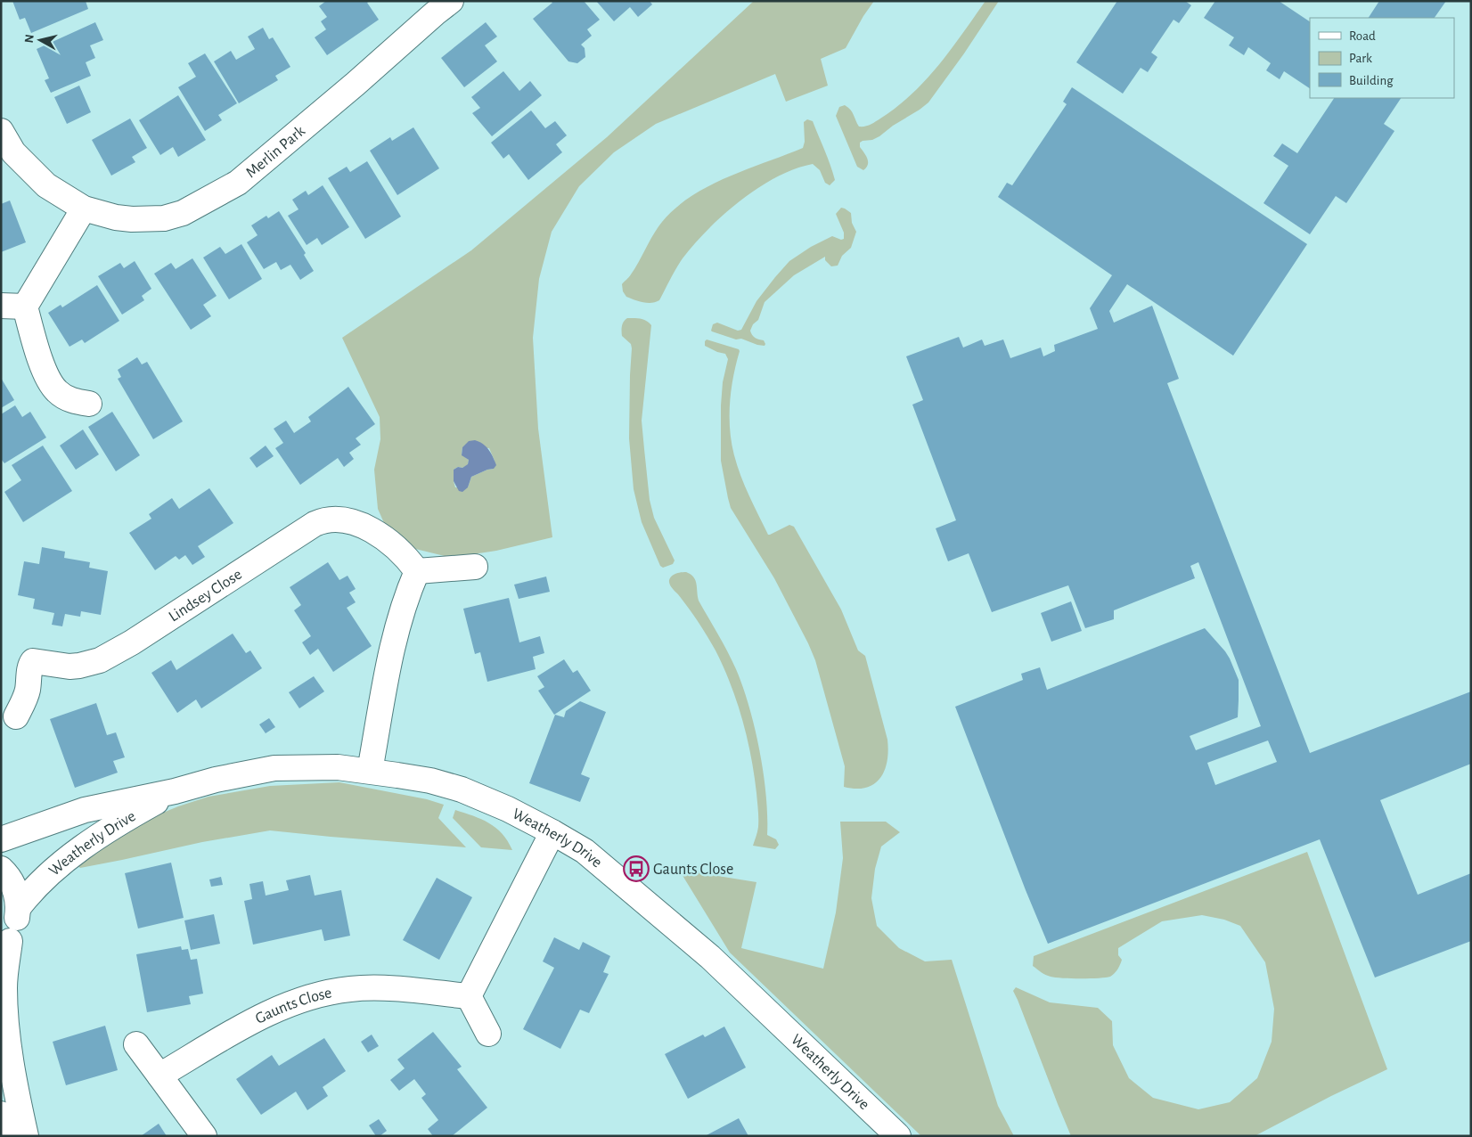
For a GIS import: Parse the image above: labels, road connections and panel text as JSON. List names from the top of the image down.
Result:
{
  "streets": {
    "street": [
      "Merlin Park",
      "Lindsey Close",
      "Weatherly Drive",
      "Gaunts Close"
    ]
  },
  "places": {
    "bus stop": ["Gaunts Close"]
  },
  "legend": ["Road", "Park", "Building"],
  "north": "left"
}
